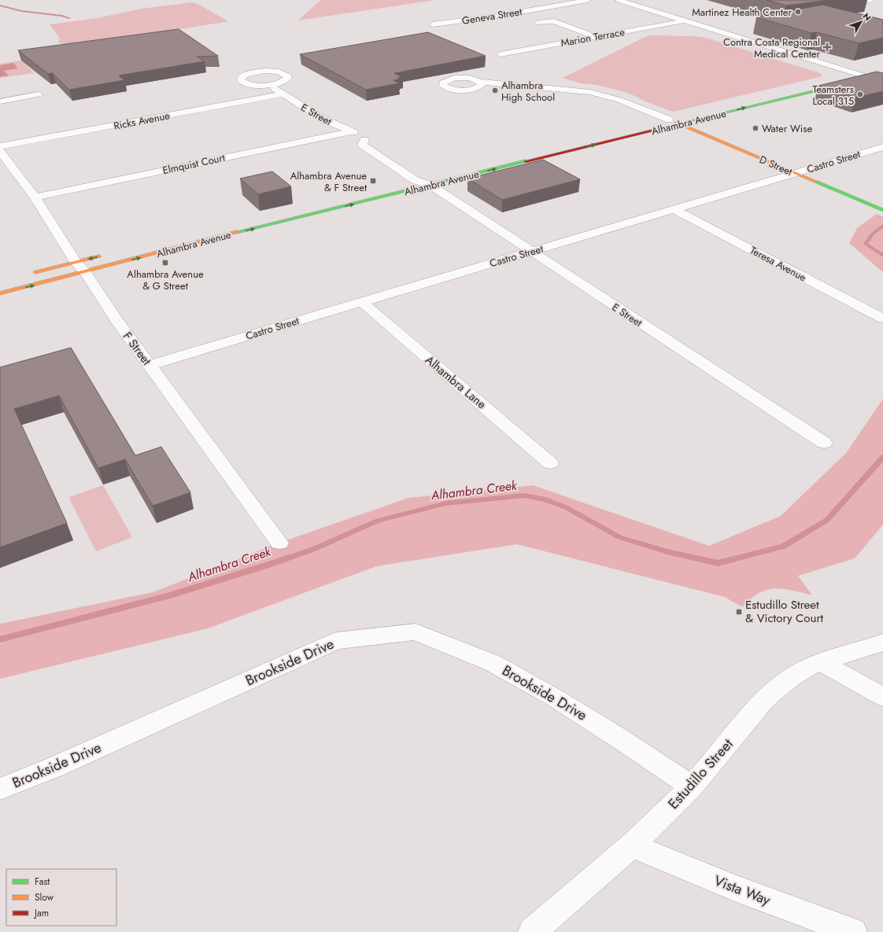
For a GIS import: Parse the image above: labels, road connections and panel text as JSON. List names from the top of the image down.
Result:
{
  "streets": {
    "main road": ["Alhambra Avenue", "D Street"],
    "street": [
      "Geneva Street",
      "Marion Terrace",
      "E Street",
      "Ricks Avenue",
      "Castro Street",
      "Elmquist Court",
      "Teresa Avenue",
      "F Street",
      "Alhambra Lane",
      "Brookside Drive",
      "Estudillo Street",
      "Vista Way"
    ]
  },
  "crossings": [
    ["E Street", "Ricks Avenue"],
    ["E Street", "Alhambra Avenue"],
    ["E Street", "Castro Street"],
    ["E Street", "Elmquist Court"],
    ["Alhambra Avenue", "D Street"],
    ["Alhambra Avenue", "F Street"],
    ["Castro Street", "D Street"],
    ["Castro Street", "Teresa Avenue"],
    ["Castro Street", "F Street"],
    ["Castro Street", "Alhambra Lane"],
    ["Elmquist Court", "F Street"],
    ["Brookside Drive", "Estudillo Street"],
    ["Estudillo Street", "Vista Way"]
  ],
  "water": ["Alhambra Creek"],
  "places": {
    "other": [
      "Martinez Health Center",
      "Alhambra High School",
      "Teamsters Local 315",
      "Water Wise"
    ],
    "health": ["Contra Costa Regional Medical Center"],
    "transit": ["Alhambra Avenue & F Street", "Alhambra Avenue & G Street", "Estudillo Street & Victory Court"]
  },
  "legend": ["Fast", "Slow", "Jam"],
  "north": "top right"
}
